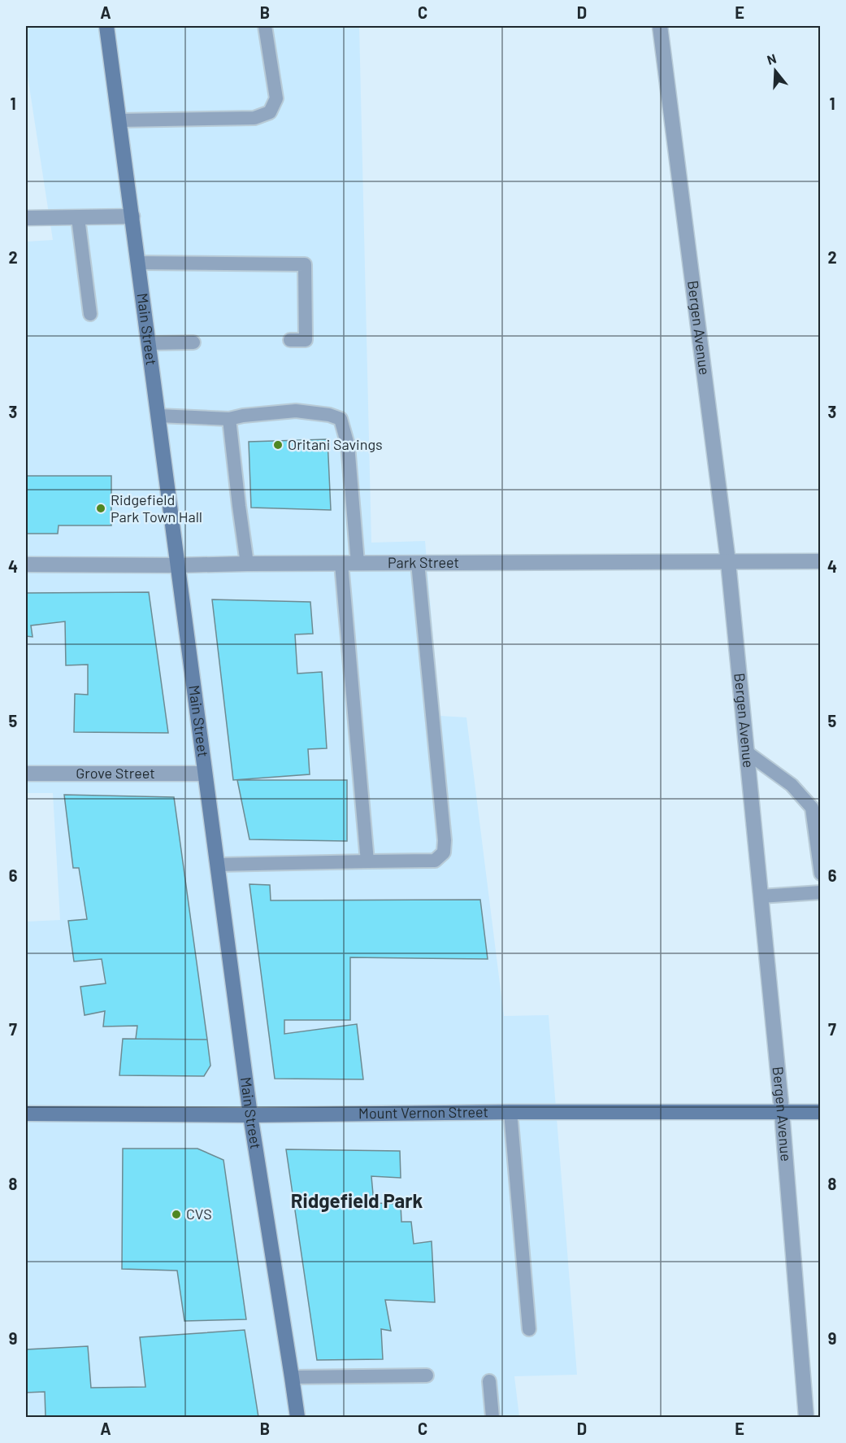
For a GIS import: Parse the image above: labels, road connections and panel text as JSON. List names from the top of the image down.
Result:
{
  "streets": {
    "street": [
      "Bergen Avenue",
      "Main Street",
      "Park Street",
      "Grove Street",
      "Mount Vernon Street"
    ]
  },
  "crossings": [
    ["Bergen Avenue", "Park Street"],
    ["Bergen Avenue", "Mount Vernon Street"],
    ["Main Street", "Park Street"],
    ["Main Street", "Grove Street"],
    ["Main Street", "Mount Vernon Street"]
  ],
  "districts": ["Ridgefield Park"],
  "places": ["Oritani Savings", "Ridgefield Park Town Hall", "CVS"],
  "north": "top",
  "grid": {
    "columns": [
      "A",
      "B",
      "C",
      "D",
      "E"
    ],
    "rows": [
      "1",
      "2",
      "3",
      "4",
      "5",
      "6",
      "7",
      "8",
      "9"
    ]
  }
}
